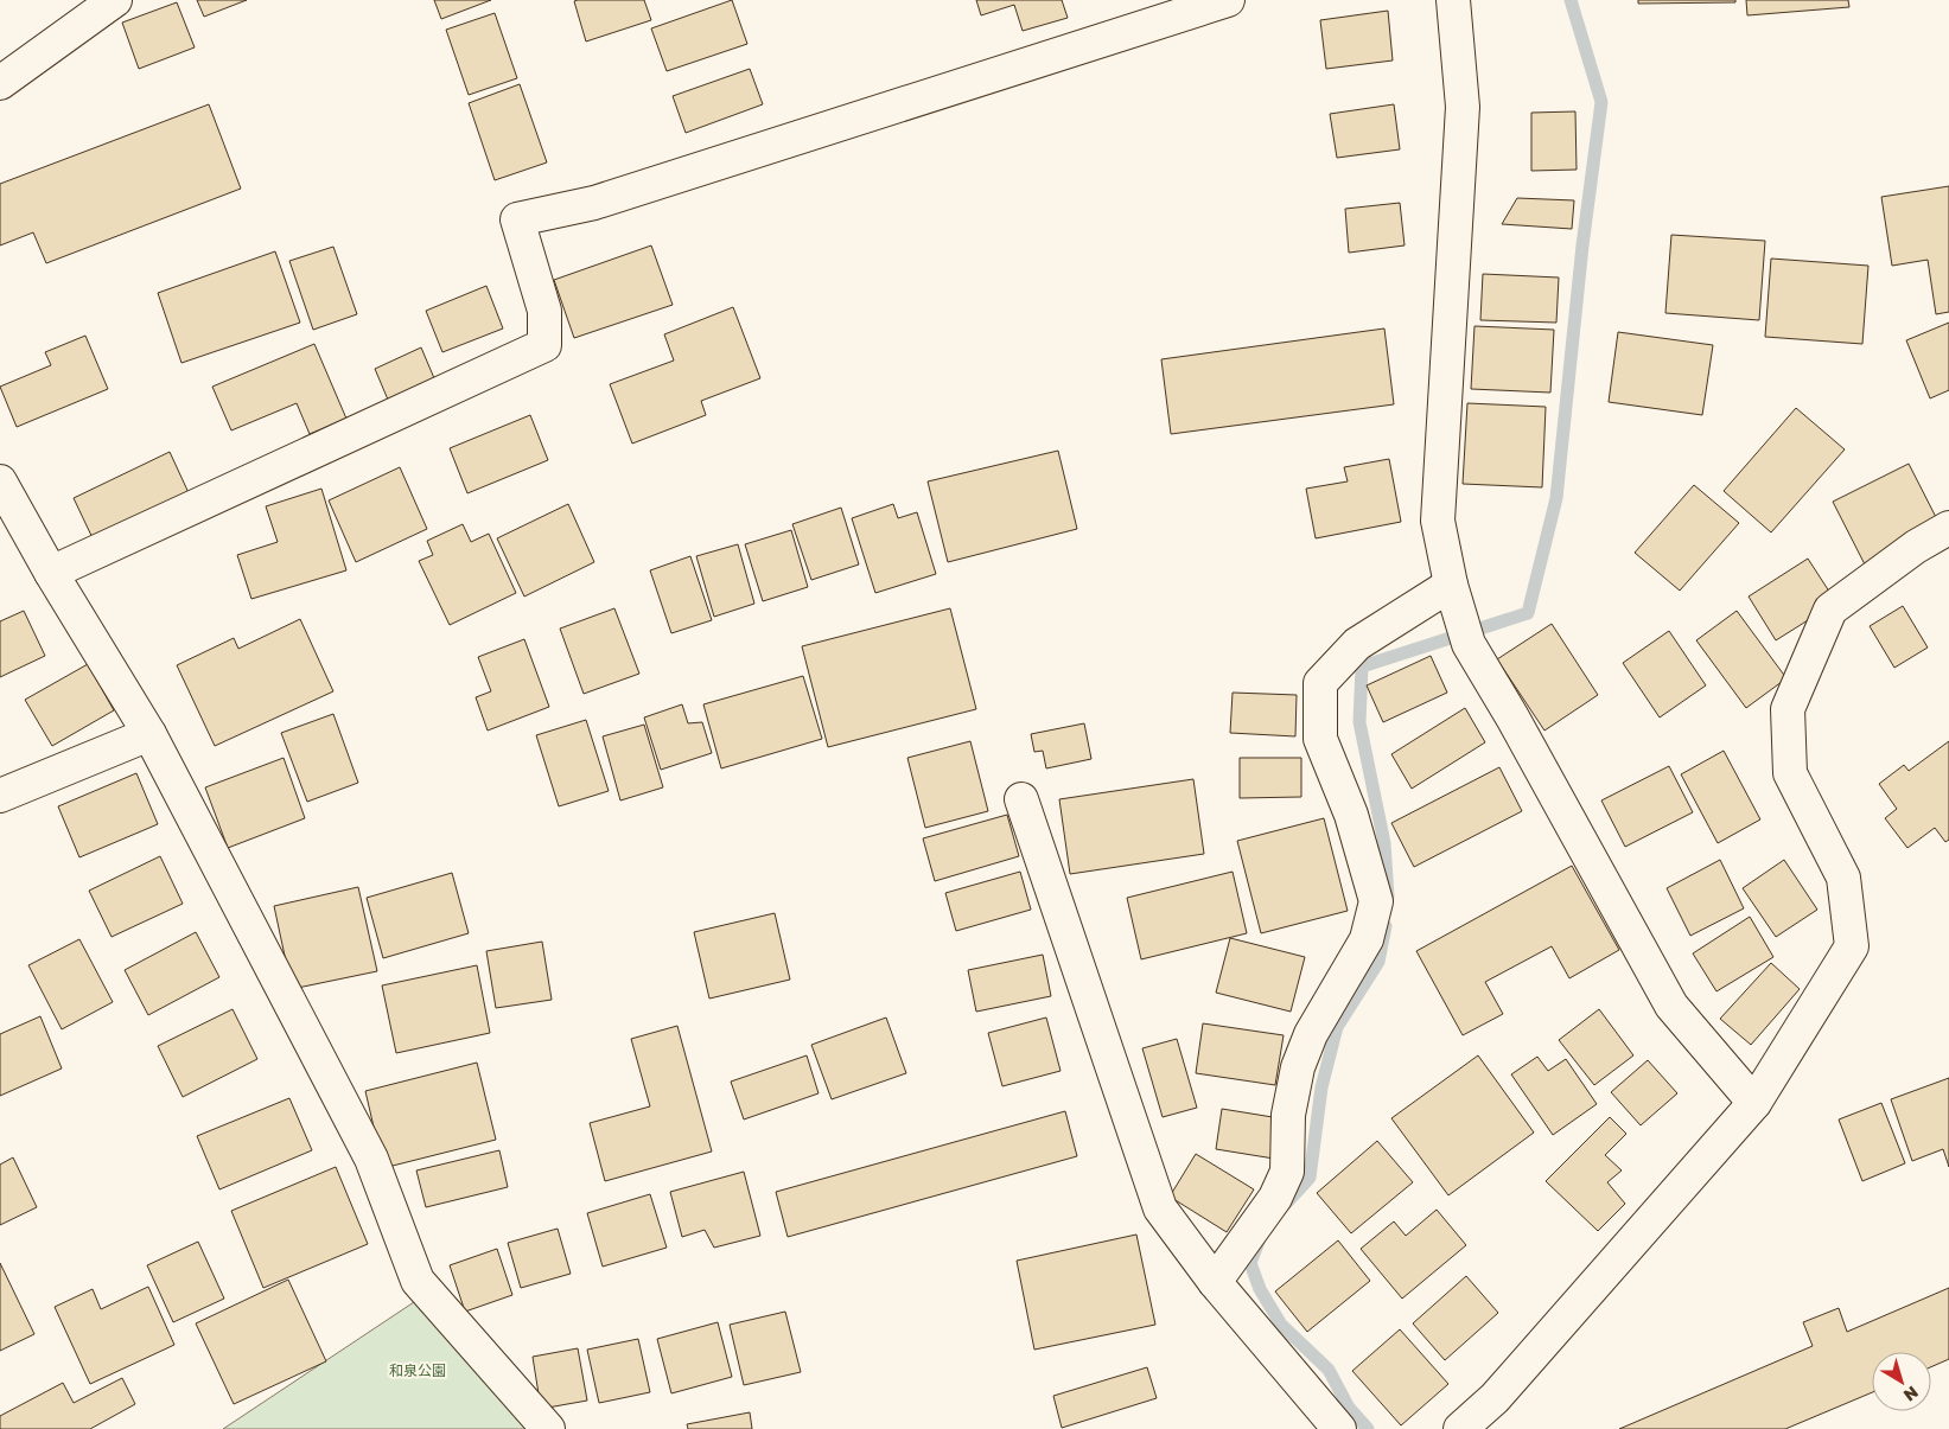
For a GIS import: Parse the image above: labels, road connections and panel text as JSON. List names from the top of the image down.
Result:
{
  "parks": ["和泉公園"],
  "north": "bottom right"
}
